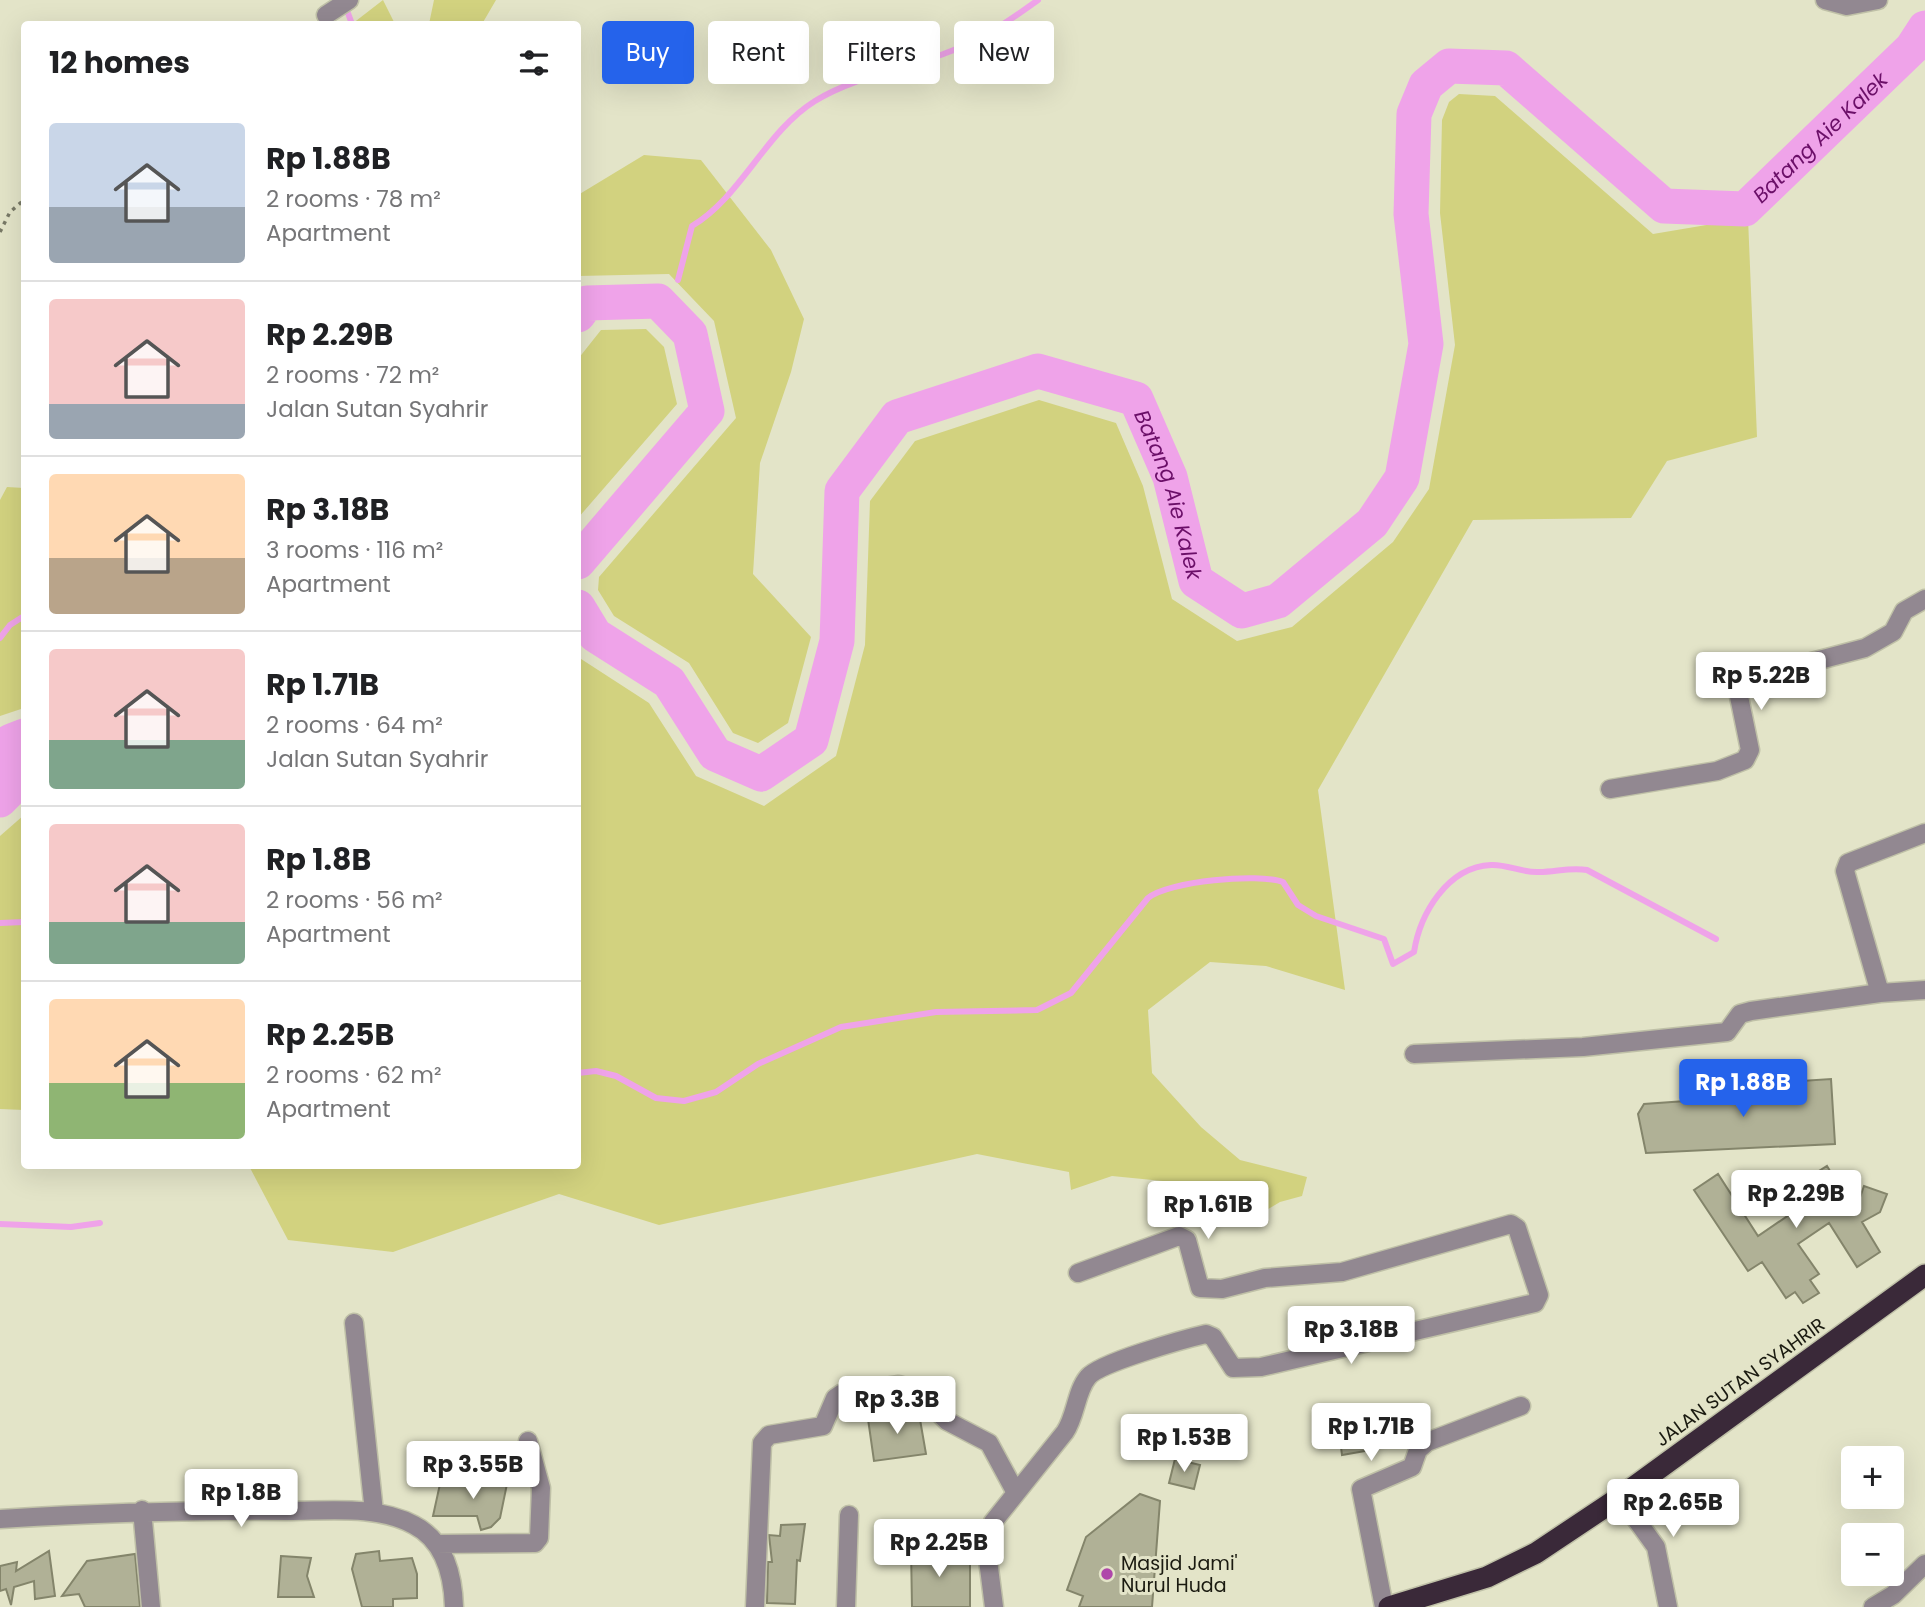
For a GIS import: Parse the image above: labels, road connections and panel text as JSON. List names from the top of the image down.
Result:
{
  "streets": {
    "highway": ["JALAN SUTAN SYAHRIR"]
  },
  "water": ["Batang Aie Kalek"],
  "places": ["Masjid Jami' Nurul Huda"],
  "page": {
    "chip": [
      "Buy",
      "Rent",
      "Filters",
      "New"
    ],
    "heading": "12 homes",
    "list": [
      {
        "name": "Rp 1.88B",
        "note": "2 rooms · 78 m² · Apartment"
      },
      {
        "name": "Rp 2.29B",
        "note": "2 rooms · 72 m² · Jalan Sutan Syahrir"
      },
      {
        "name": "Rp 3.18B",
        "note": "3 rooms · 116 m² · Apartment"
      },
      {
        "name": "Rp 1.71B",
        "note": "2 rooms · 64 m² · Jalan Sutan Syahrir"
      },
      {
        "name": "Rp 1.8B",
        "note": "2 rooms · 56 m² · Apartment"
      },
      {
        "name": "Rp 2.25B",
        "note": "2 rooms · 62 m² · Apartment"
      }
    ],
    "price": [
      "Rp 5.22B",
      "Rp 1.88B",
      "Rp 2.29B",
      "Rp 1.61B",
      "Rp 3.18B",
      "Rp 3.3B",
      "Rp 1.71B",
      "Rp 1.53B",
      "Rp 3.55B",
      "Rp 1.8B",
      "Rp 2.65B",
      "Rp 2.25B"
    ],
    "map_buttons": ["+", "−"]
  }
}
